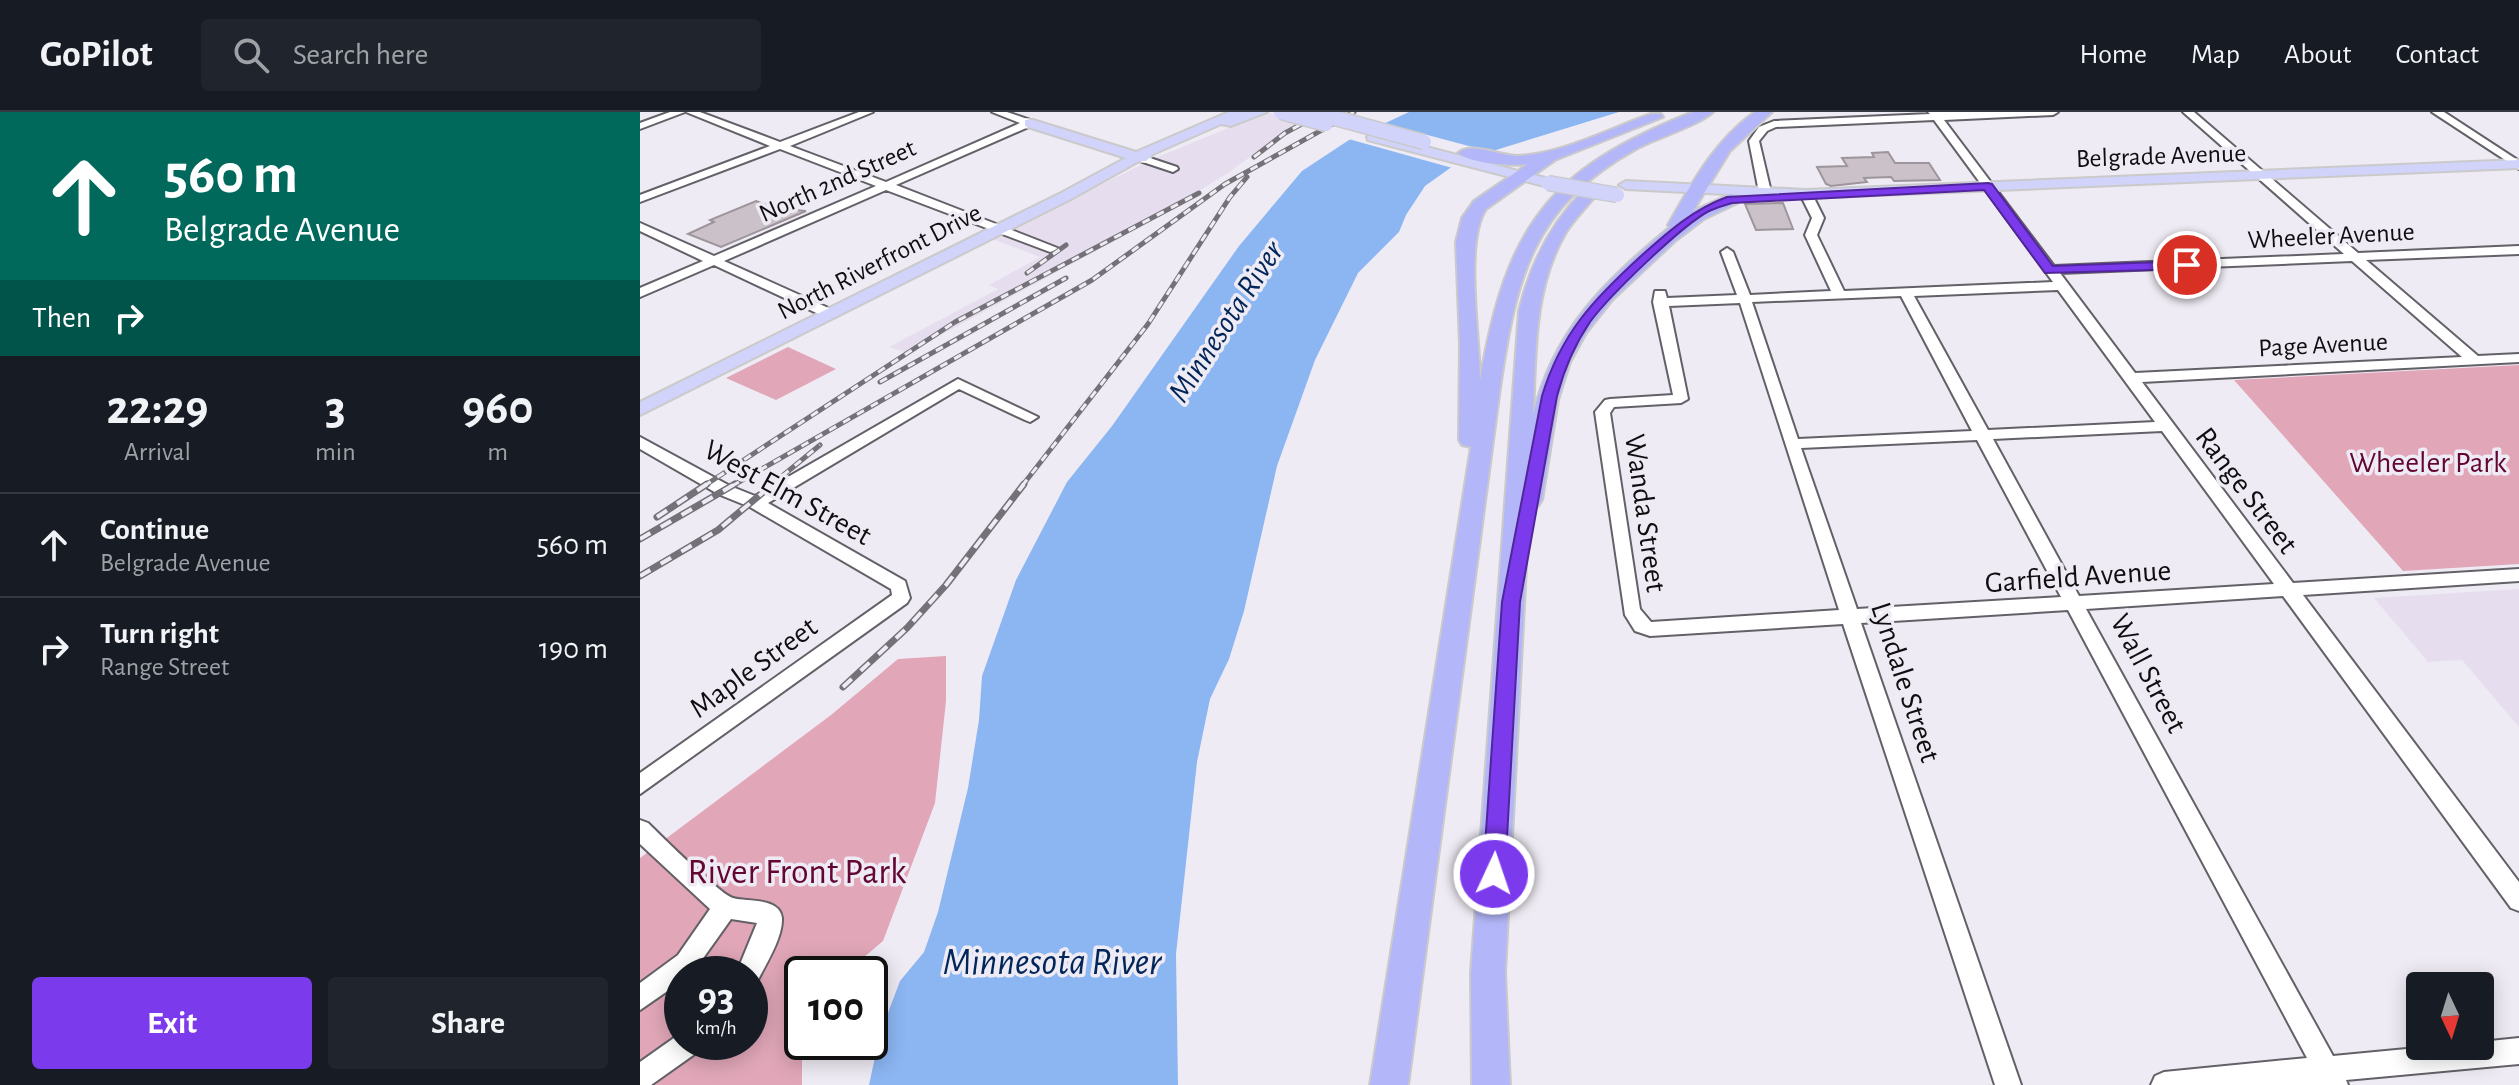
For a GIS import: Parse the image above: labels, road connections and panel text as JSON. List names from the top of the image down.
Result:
{
  "streets": {
    "main road": ["Belgrade Avenue", "North 2nd Street", "North Riverfront Drive"],
    "street": [
      "Wheeler Avenue",
      "Page Avenue",
      "Range Street",
      "West Elm Street",
      "Wanda Street",
      "Garfield Avenue",
      "Maple Street",
      "Wall Street",
      "Lyndale Street"
    ]
  },
  "crossings": [
    ["Belgrade Avenue", "Range Street"],
    ["Wheeler Avenue", "Range Street"],
    ["Page Avenue", "Range Street"],
    ["Range Street", "Garfield Avenue"],
    ["West Elm Street", "Maple Street"],
    ["Wanda Street", "Garfield Avenue"],
    ["Wanda Street", "Lyndale Street"],
    ["Garfield Avenue", "Wall Street"],
    ["Garfield Avenue", "Lyndale Street"]
  ],
  "water": ["Minnesota River"],
  "parks": ["Wheeler Park", "River Front Park"],
  "north": "bottom",
  "page": {
    "header": "GoPilot",
    "search": "Search here",
    "nav": [
      "Home",
      "Map",
      "About",
      "Contact"
    ],
    "turn": ["560 m", "Belgrade Avenue"],
    "then": "Then",
    "eta": [
      "22:29",
      "Arrival",
      "3",
      "min",
      "960",
      "m"
    ],
    "list": [
      {
        "name": "Continue",
        "note": "Belgrade Avenue",
        "value": "560 m"
      },
      {
        "name": "Turn right",
        "note": "Range Street",
        "value": "190 m"
      }
    ],
    "speed": "93 km/h",
    "limit": "100",
    "buttons": ["Exit", "Share"]
  }
}
